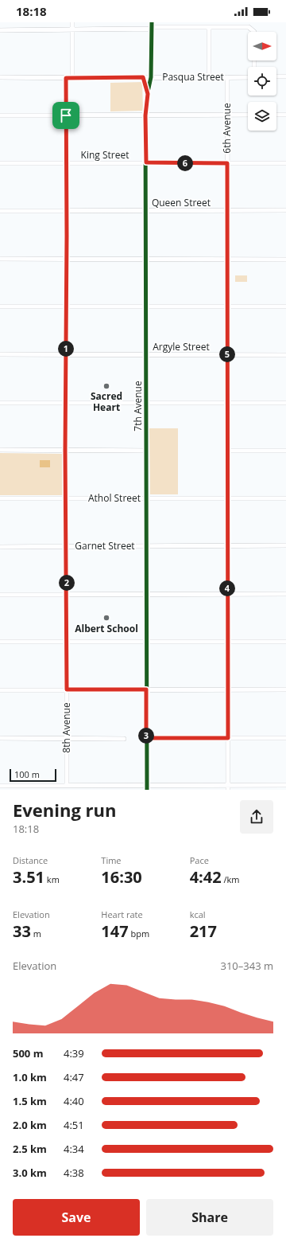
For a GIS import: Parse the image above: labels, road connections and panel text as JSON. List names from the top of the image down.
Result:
{
  "streets": {
    "street": [
      "Pasqua Street",
      "6th Avenue",
      "King Street",
      "Queen Street",
      "Argyle Street",
      "7th Avenue",
      "Athol Street",
      "Garnet Street",
      "8th Avenue"
    ]
  },
  "crossings": [
    ["Pasqua Street", "6th Avenue"],
    ["Pasqua Street", "7th Avenue"],
    ["Pasqua Street", "8th Avenue"],
    ["6th Avenue", "King Street"],
    ["6th Avenue", "Queen Street"],
    ["6th Avenue", "Argyle Street"],
    ["6th Avenue", "Athol Street"],
    ["6th Avenue", "Garnet Street"],
    ["King Street", "7th Avenue"],
    ["King Street", "8th Avenue"],
    ["Queen Street", "7th Avenue"],
    ["Queen Street", "8th Avenue"],
    ["Argyle Street", "7th Avenue"],
    ["Argyle Street", "8th Avenue"],
    ["7th Avenue", "Athol Street"],
    ["7th Avenue", "Garnet Street"],
    ["Athol Street", "8th Avenue"],
    ["Garnet Street", "8th Avenue"]
  ],
  "places": ["Sacred Heart", "Albert School"],
  "scale_bar": "100 m",
  "north": "right",
  "page": {
    "status": "18:18",
    "pins": [
      "6",
      "1",
      "5",
      "2",
      "4",
      "3"
    ],
    "scale": "100 m",
    "heading": ["Evening run", "18:18"],
    "stats": [
      ["Distance", "3.51 km"],
      ["Time", "16:30"],
      ["Pace", "4:42 /km"],
      ["Elevation", "33 m"],
      ["Heart rate", "147 bpm"],
      ["kcal", "217"]
    ],
    "chart": ["Elevation", "310–343 m"],
    "list": [
      {
        "name": "500 m",
        "note": "4:39"
      },
      {
        "name": "1.0 km",
        "note": "4:47"
      },
      {
        "name": "1.5 km",
        "note": "4:40"
      },
      {
        "name": "2.0 km",
        "note": "4:51"
      },
      {
        "name": "2.5 km",
        "note": "4:34"
      },
      {
        "name": "3.0 km",
        "note": "4:38"
      }
    ],
    "buttons": ["Save", "Share"]
  }
}
